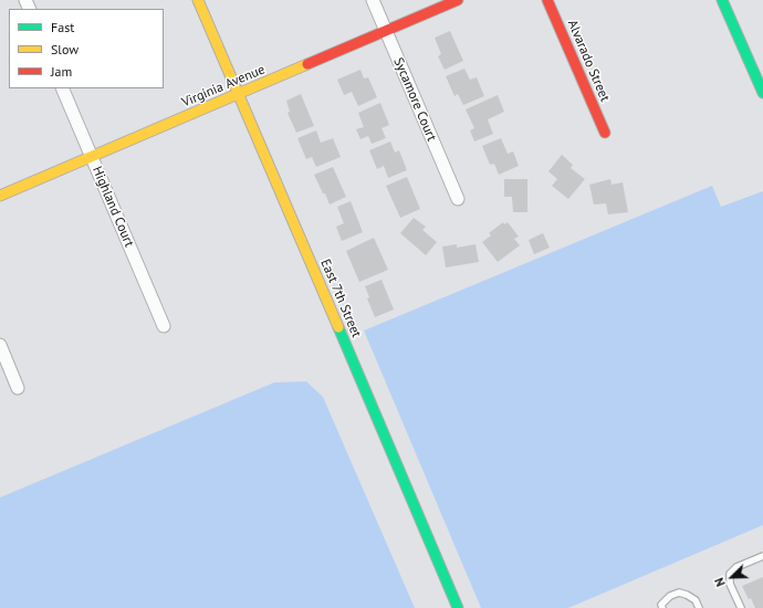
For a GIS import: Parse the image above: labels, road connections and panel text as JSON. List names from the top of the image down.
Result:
{
  "streets": {
    "street": [
      "Alvarado Street",
      "Virginia Avenue",
      "Sycamore Court",
      "Highland Court",
      "East 7th Street"
    ]
  },
  "crossings": [
    ["Virginia Avenue", "Sycamore Court"],
    ["Virginia Avenue", "Highland Court"],
    ["Virginia Avenue", "East 7th Street"]
  ],
  "legend": ["Fast", "Slow", "Jam"],
  "north": "bottom left"
}
